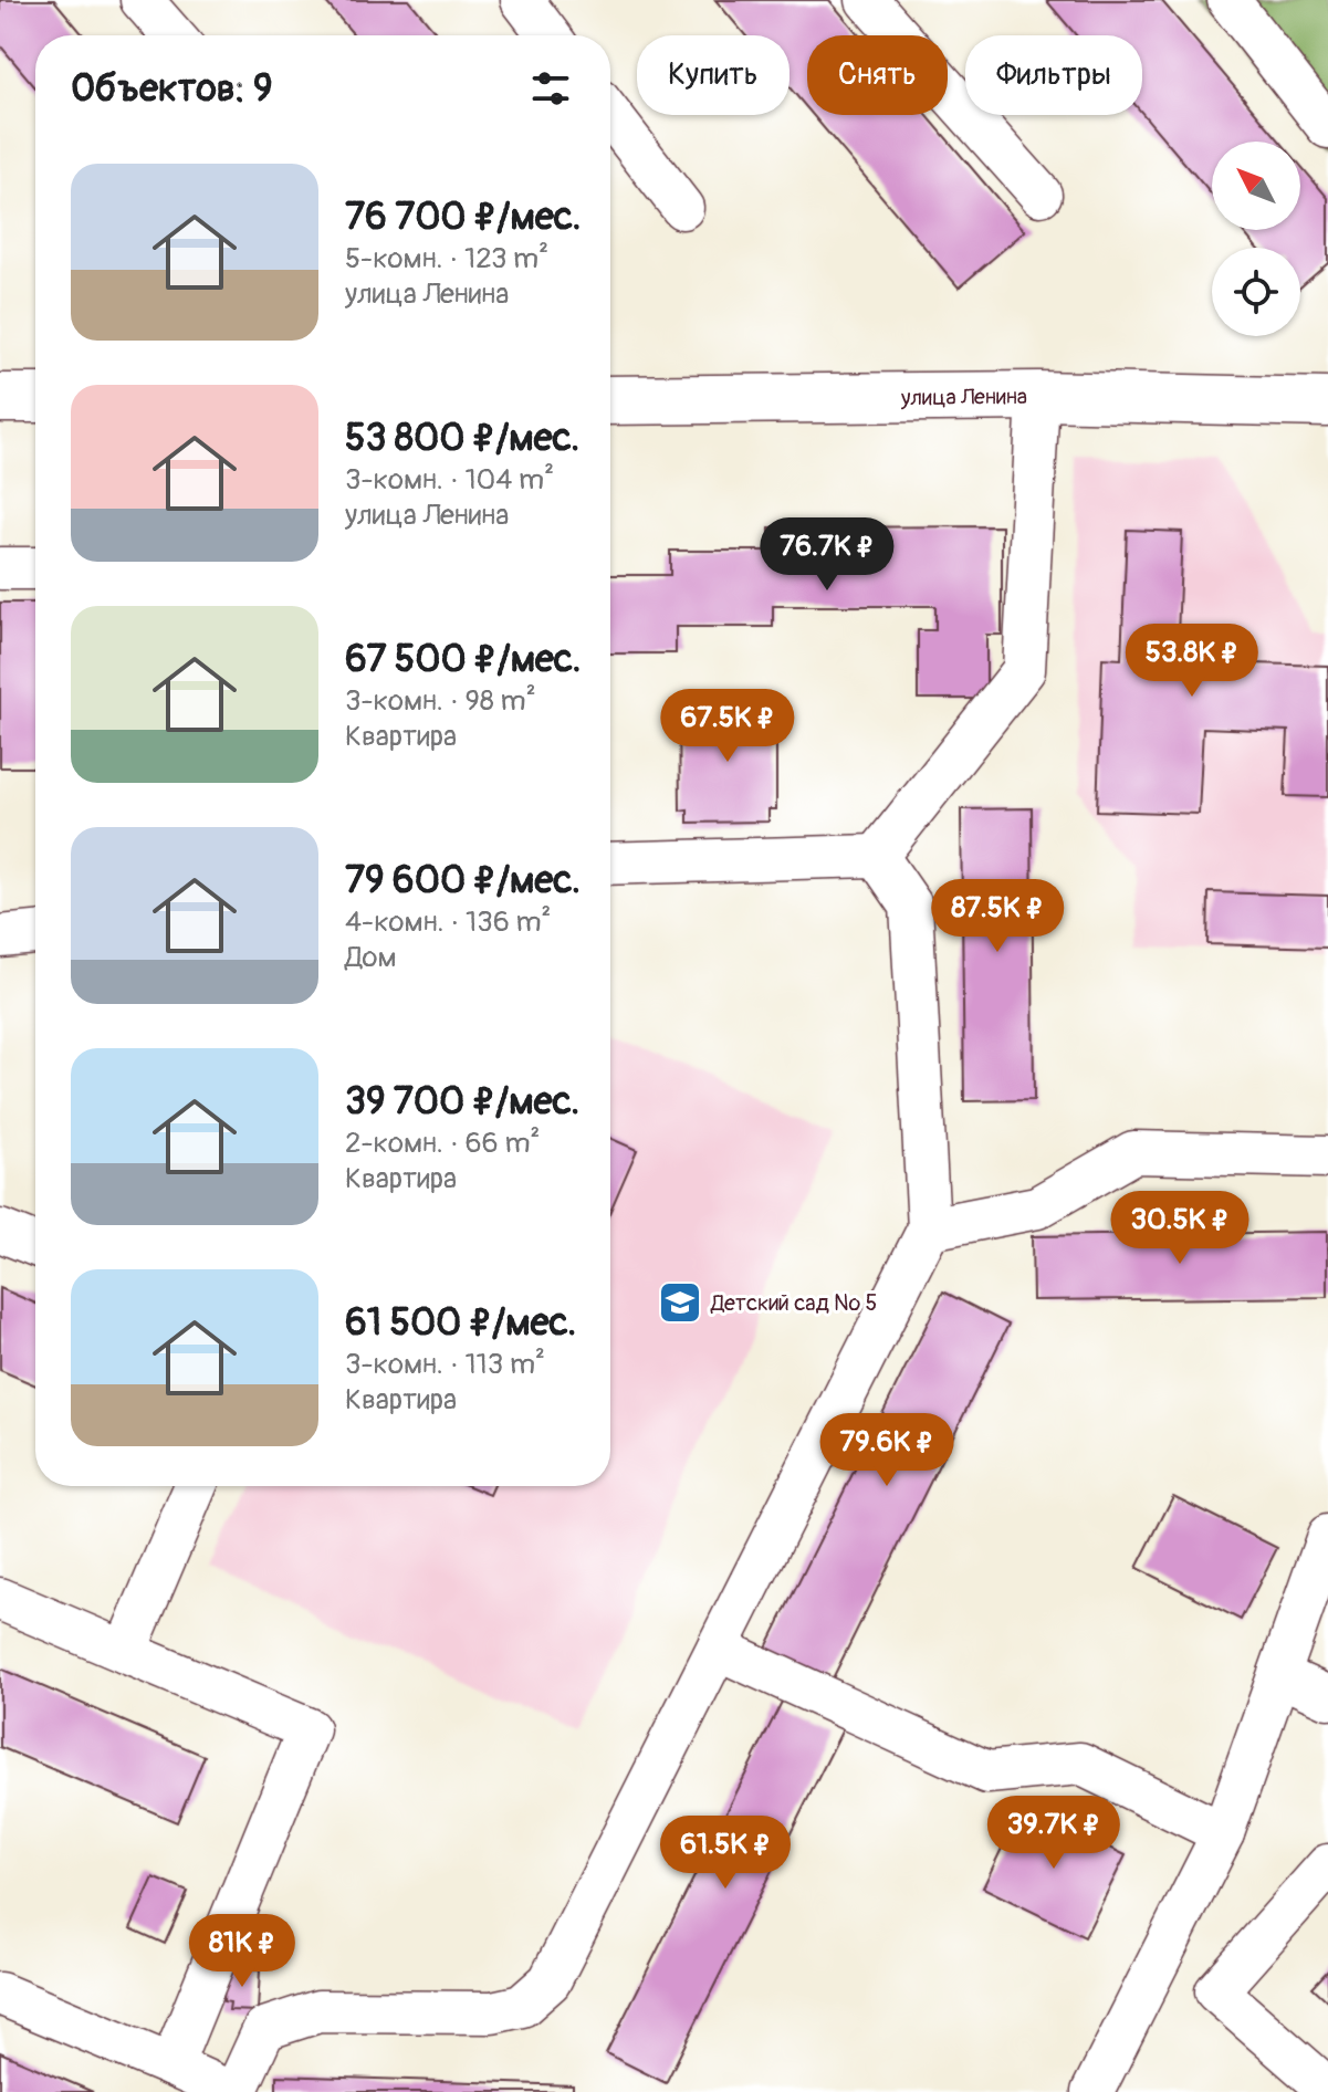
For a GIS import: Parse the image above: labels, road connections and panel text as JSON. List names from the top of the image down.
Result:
{
  "streets": {
    "main road": ["улица Ленина"]
  },
  "places": {
    "school or university": ["Детский сад № 5"]
  },
  "north": "top left",
  "page": {
    "chip": ["Купить", "Снять", "Фильтры"],
    "heading": "Объектов: 9",
    "list": [
      {
        "name": "76 700 ₽/мес.",
        "note": "5-комн. · 123 m² · улица Ленина"
      },
      {
        "name": "53 800 ₽/мес.",
        "note": "3-комн. · 104 m² · улица Ленина"
      },
      {
        "name": "67 500 ₽/мес.",
        "note": "3-комн. · 98 m² · Квартира"
      },
      {
        "name": "79 600 ₽/мес.",
        "note": "4-комн. · 136 m² · Дом"
      },
      {
        "name": "39 700 ₽/мес.",
        "note": "2-комн. · 66 m² · Квартира"
      },
      {
        "name": "61 500 ₽/мес.",
        "note": "3-комн. · 113 m² · Квартира"
      }
    ],
    "price": [
      "76.7K ₽",
      "53.8K ₽",
      "67.5K ₽",
      "87.5K ₽",
      "30.5K ₽",
      "79.6K ₽",
      "39.7K ₽",
      "61.5K ₽",
      "81K ₽"
    ]
  }
}
